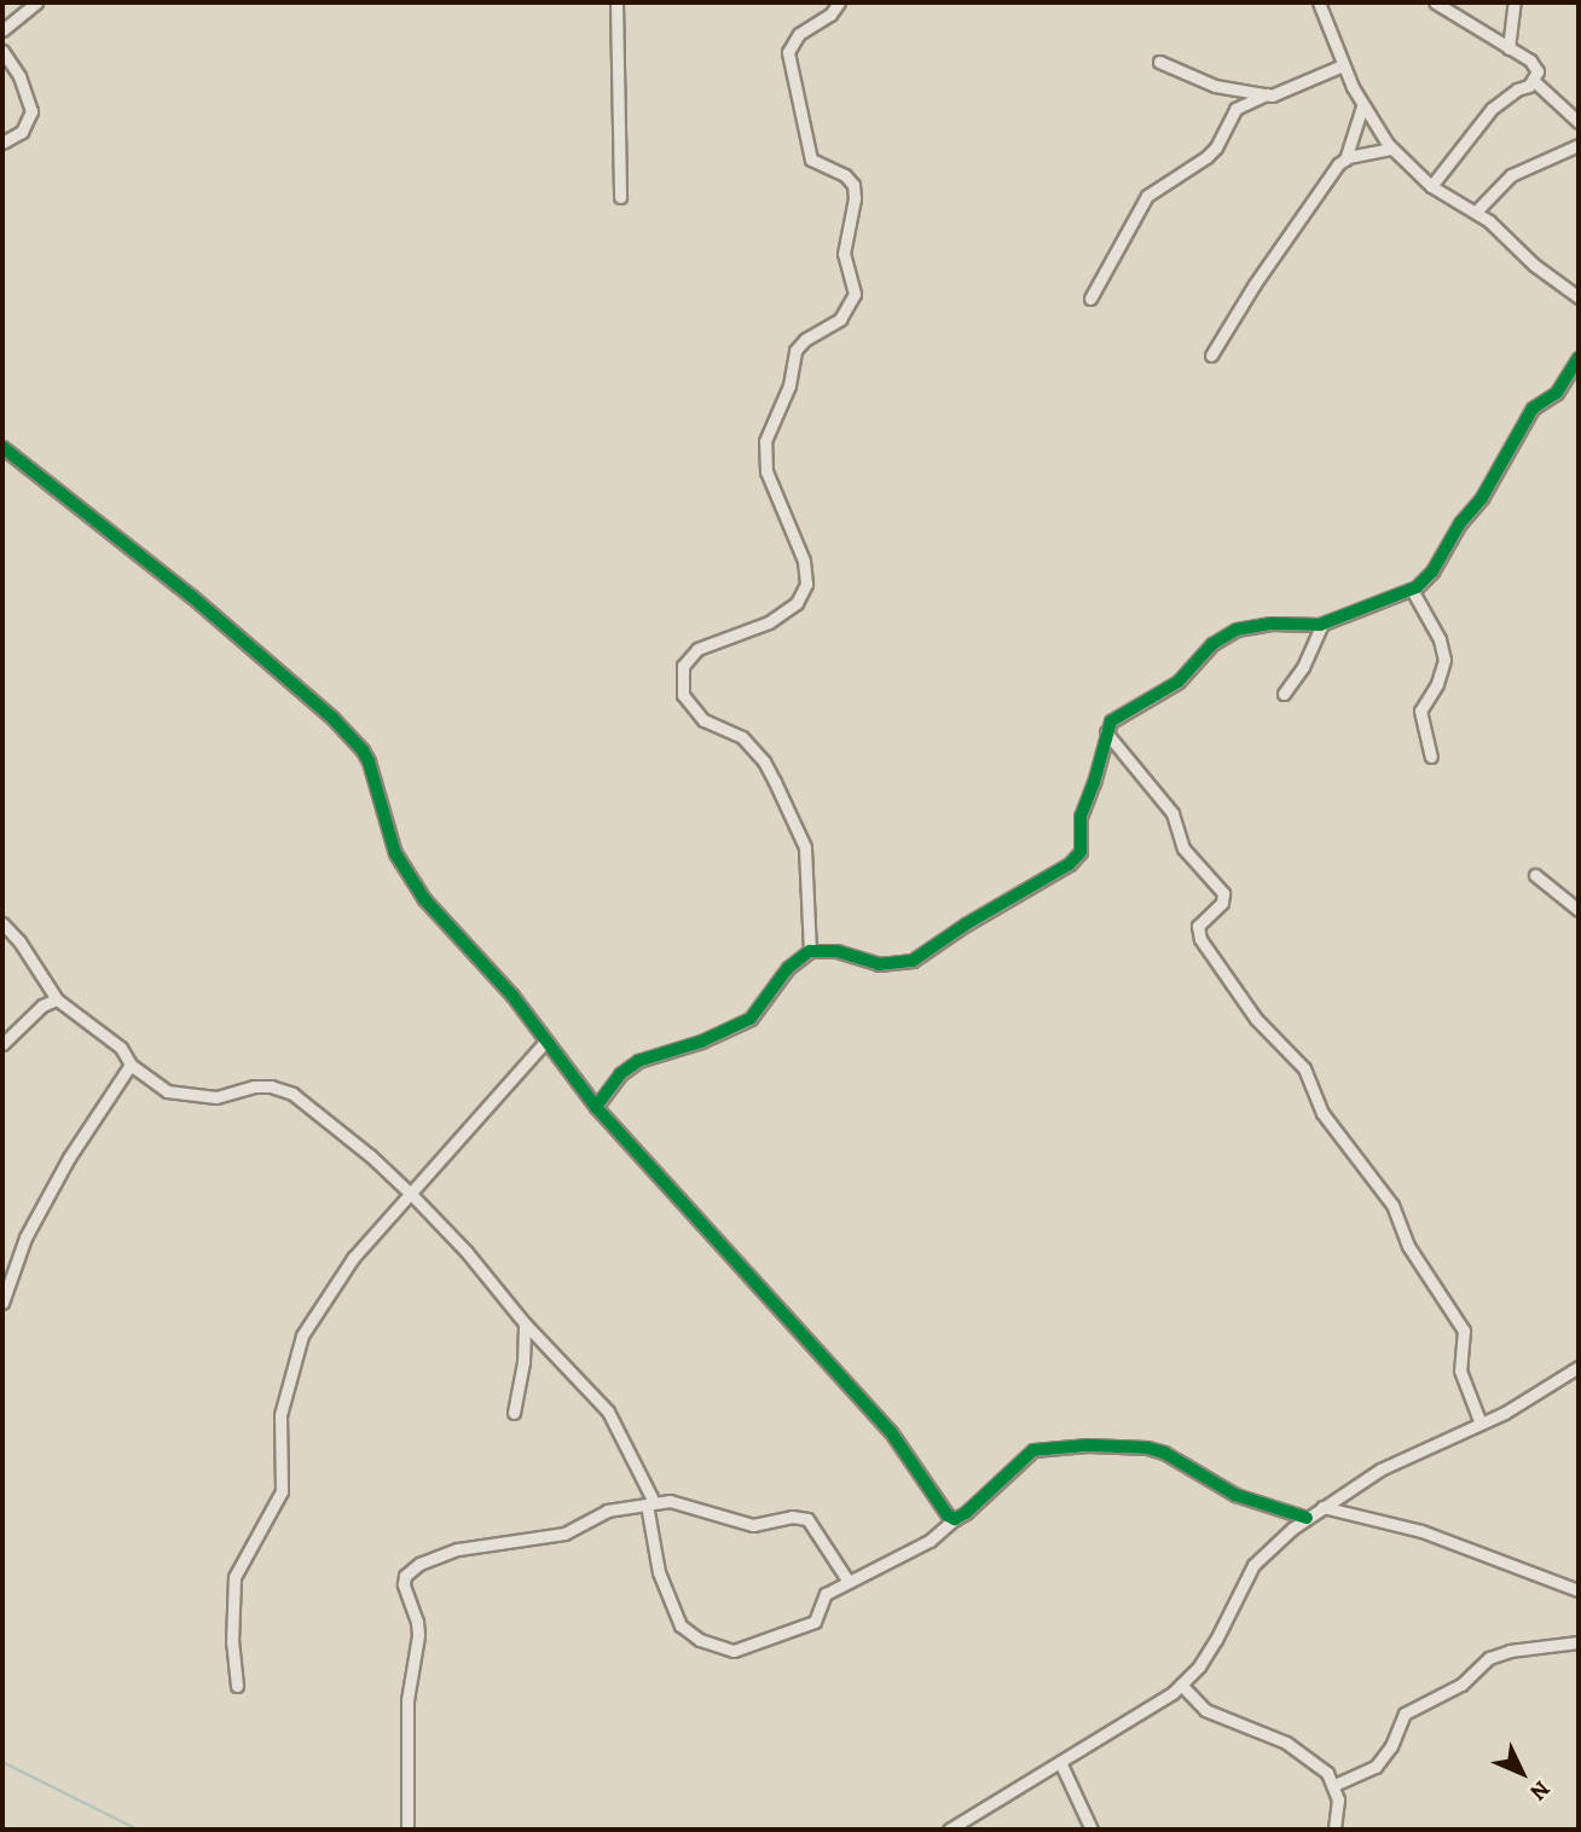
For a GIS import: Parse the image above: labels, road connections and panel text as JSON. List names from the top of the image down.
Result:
{
  "north": "bottom right"
}
